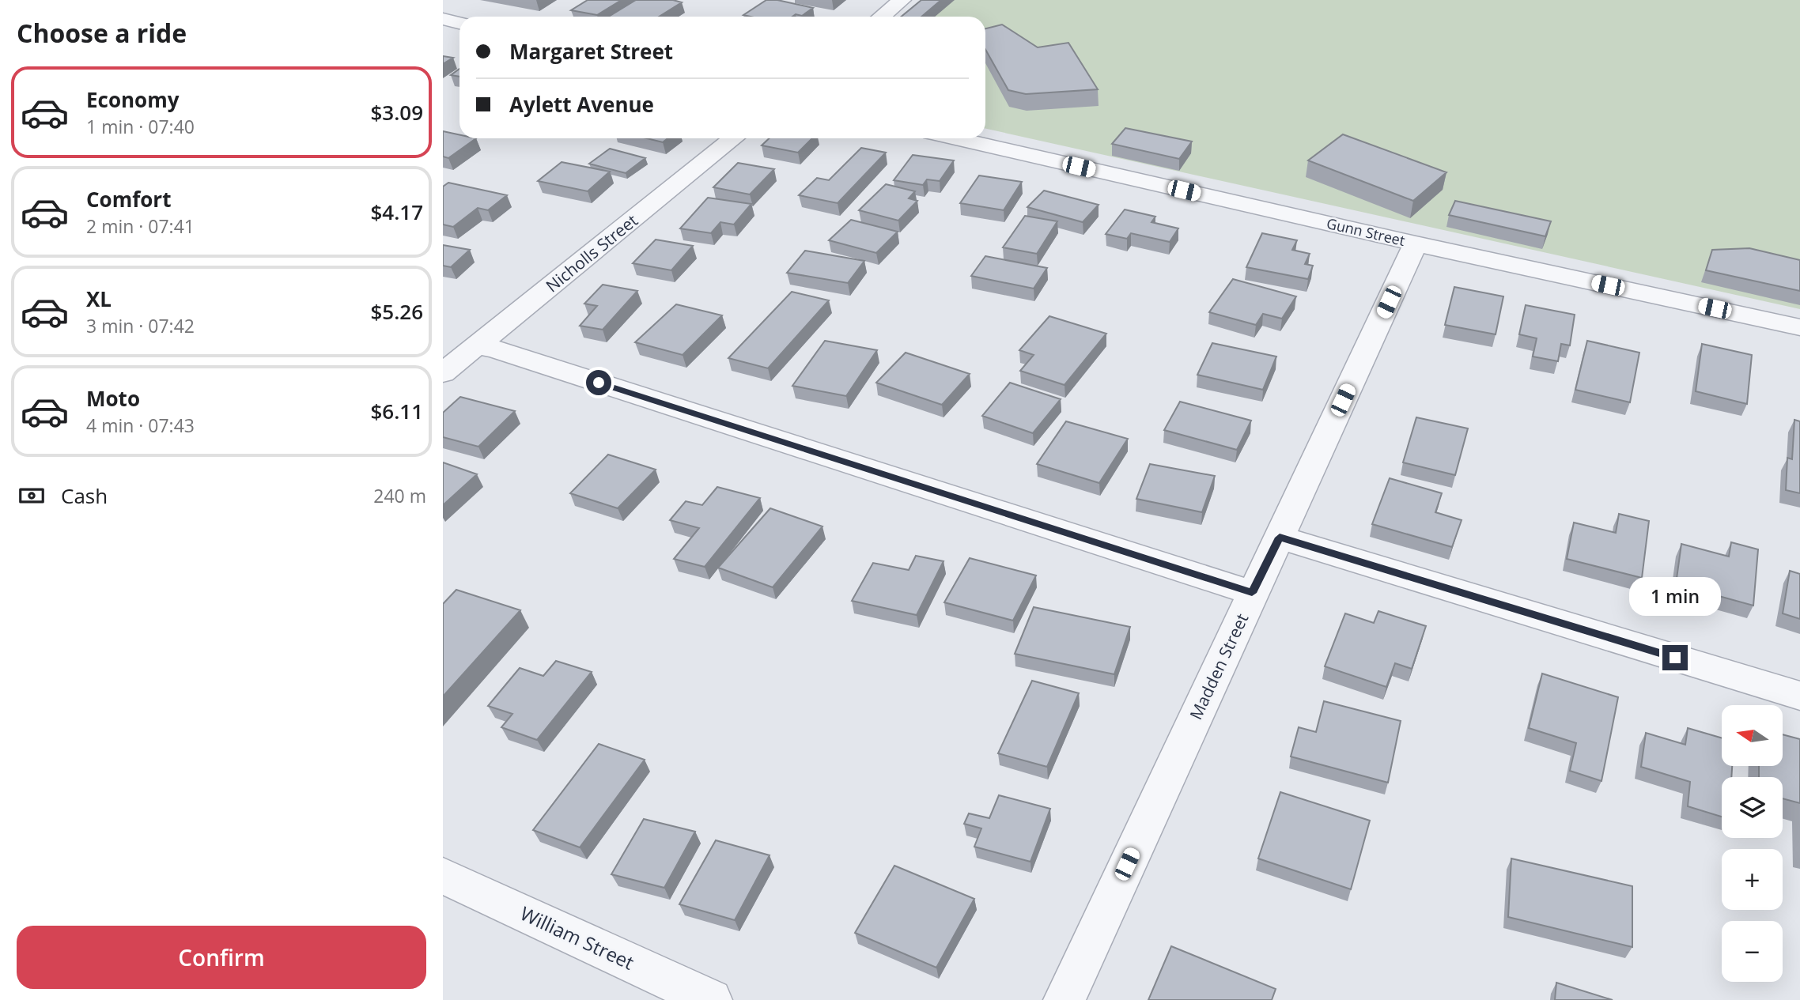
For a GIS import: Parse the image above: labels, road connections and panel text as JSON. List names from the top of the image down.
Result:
{
  "streets": {
    "street": [
      "Gunn Street",
      "Nicholls Street",
      "Madden Street",
      "William Street"
    ]
  },
  "crossings": [
    ["Gunn Street", "Madden Street"]
  ],
  "north": "left",
  "page": {
    "heading": "Choose a ride",
    "banner": ["Margaret Street", "Aylett Avenue"],
    "list": [
      {
        "name": "Economy",
        "note": "1 min · 07:40",
        "value": "$3.09"
      },
      {
        "name": "Comfort",
        "note": "2 min · 07:41",
        "value": "$4.17"
      },
      {
        "name": "XL",
        "note": "3 min · 07:42",
        "value": "$5.26"
      },
      {
        "name": "Moto",
        "note": "4 min · 07:43",
        "value": "$6.11"
      }
    ],
    "pay": ["Cash", "240 m"],
    "bubble": "1 min",
    "map_buttons": ["+", "−"],
    "buttons": "Confirm"
  }
}
